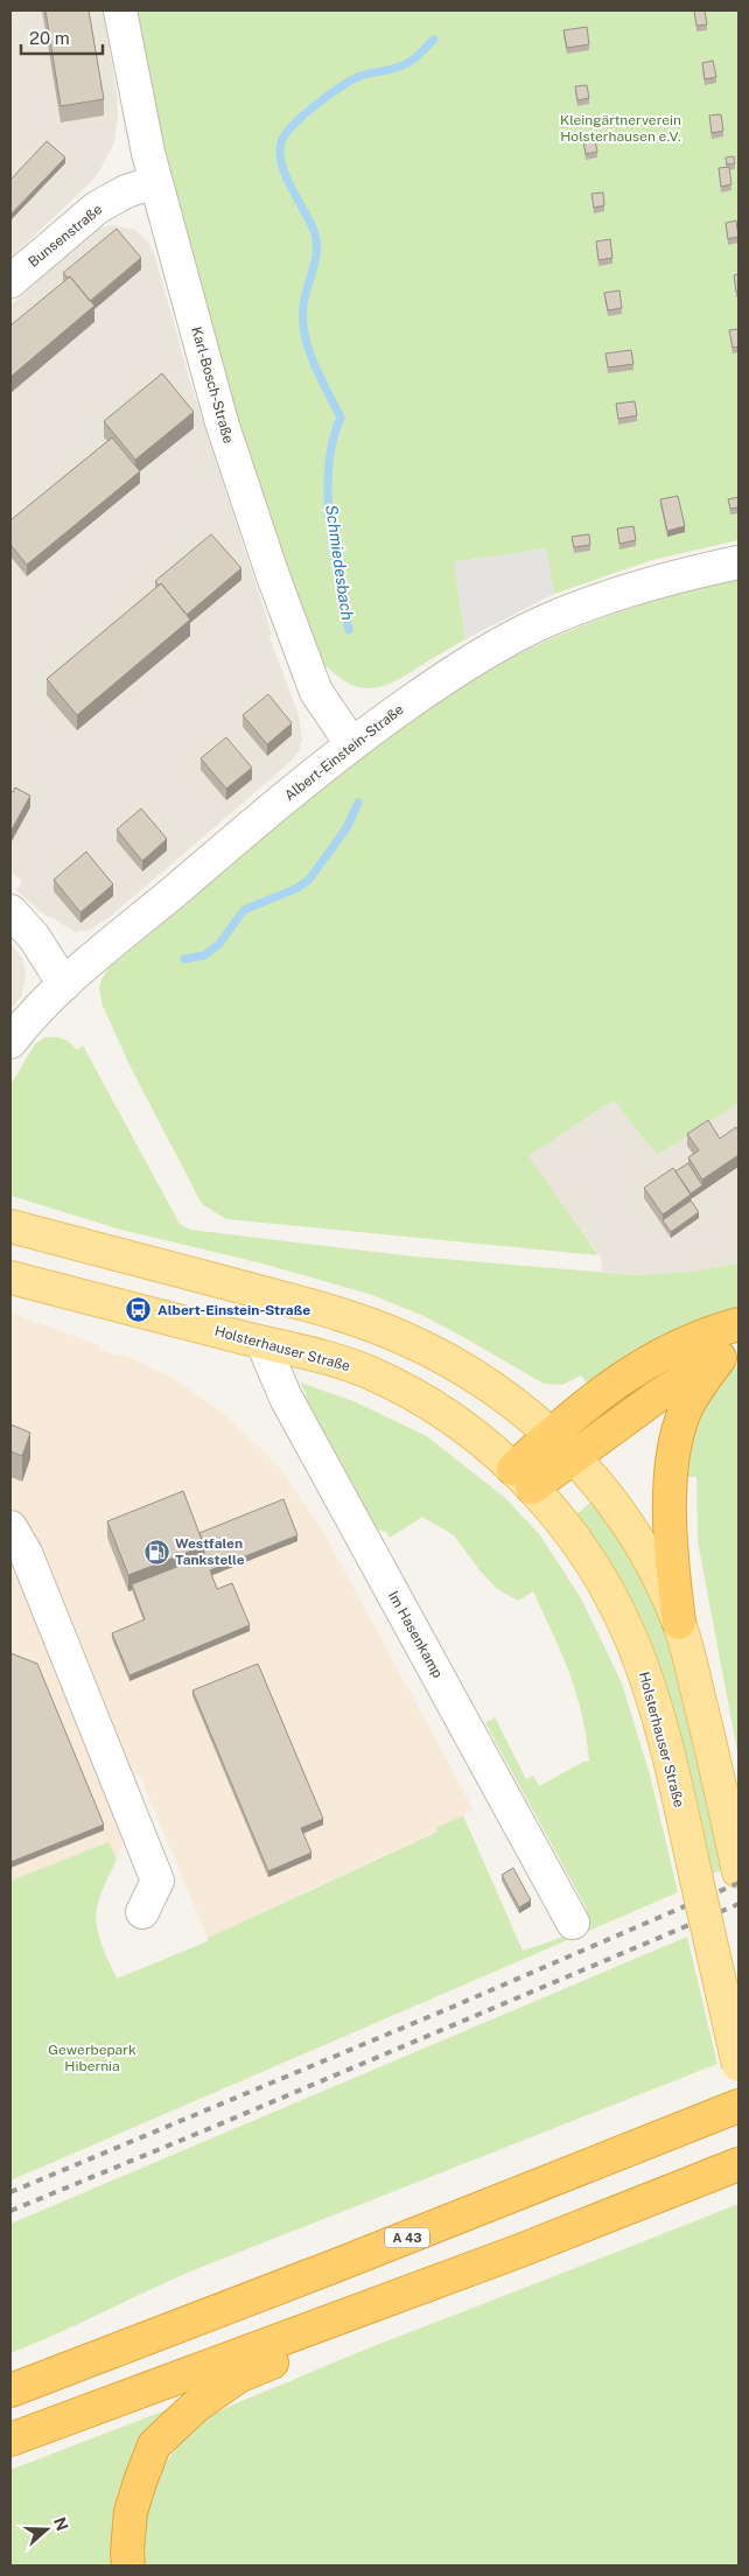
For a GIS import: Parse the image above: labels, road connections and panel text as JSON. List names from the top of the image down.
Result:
{
  "streets": {
    "highway": ["A 43"],
    "main road": ["Holsterhauser Straße"],
    "street": [
      "Bunsenstraße",
      "Karl-Bosch-Straße",
      "Albert-Einstein-Straße",
      "Im Hasenkamp"
    ]
  },
  "crossings": [
    ["Bunsenstraße", "Karl-Bosch-Straße"],
    ["Karl-Bosch-Straße", "Albert-Einstein-Straße"],
    ["Holsterhauser Straße", "Im Hasenkamp"]
  ],
  "water": ["Schmiedesbach"],
  "parks": ["Kleingärtnerverein Holsterhausen e.V.", "Gewerbepark Hibernia"],
  "places": {
    "bus stop": ["Albert-Einstein-Straße"],
    "fuel station": ["Westfalen Tankstelle"]
  },
  "scale_bar": "20 m",
  "north": "right"
}
